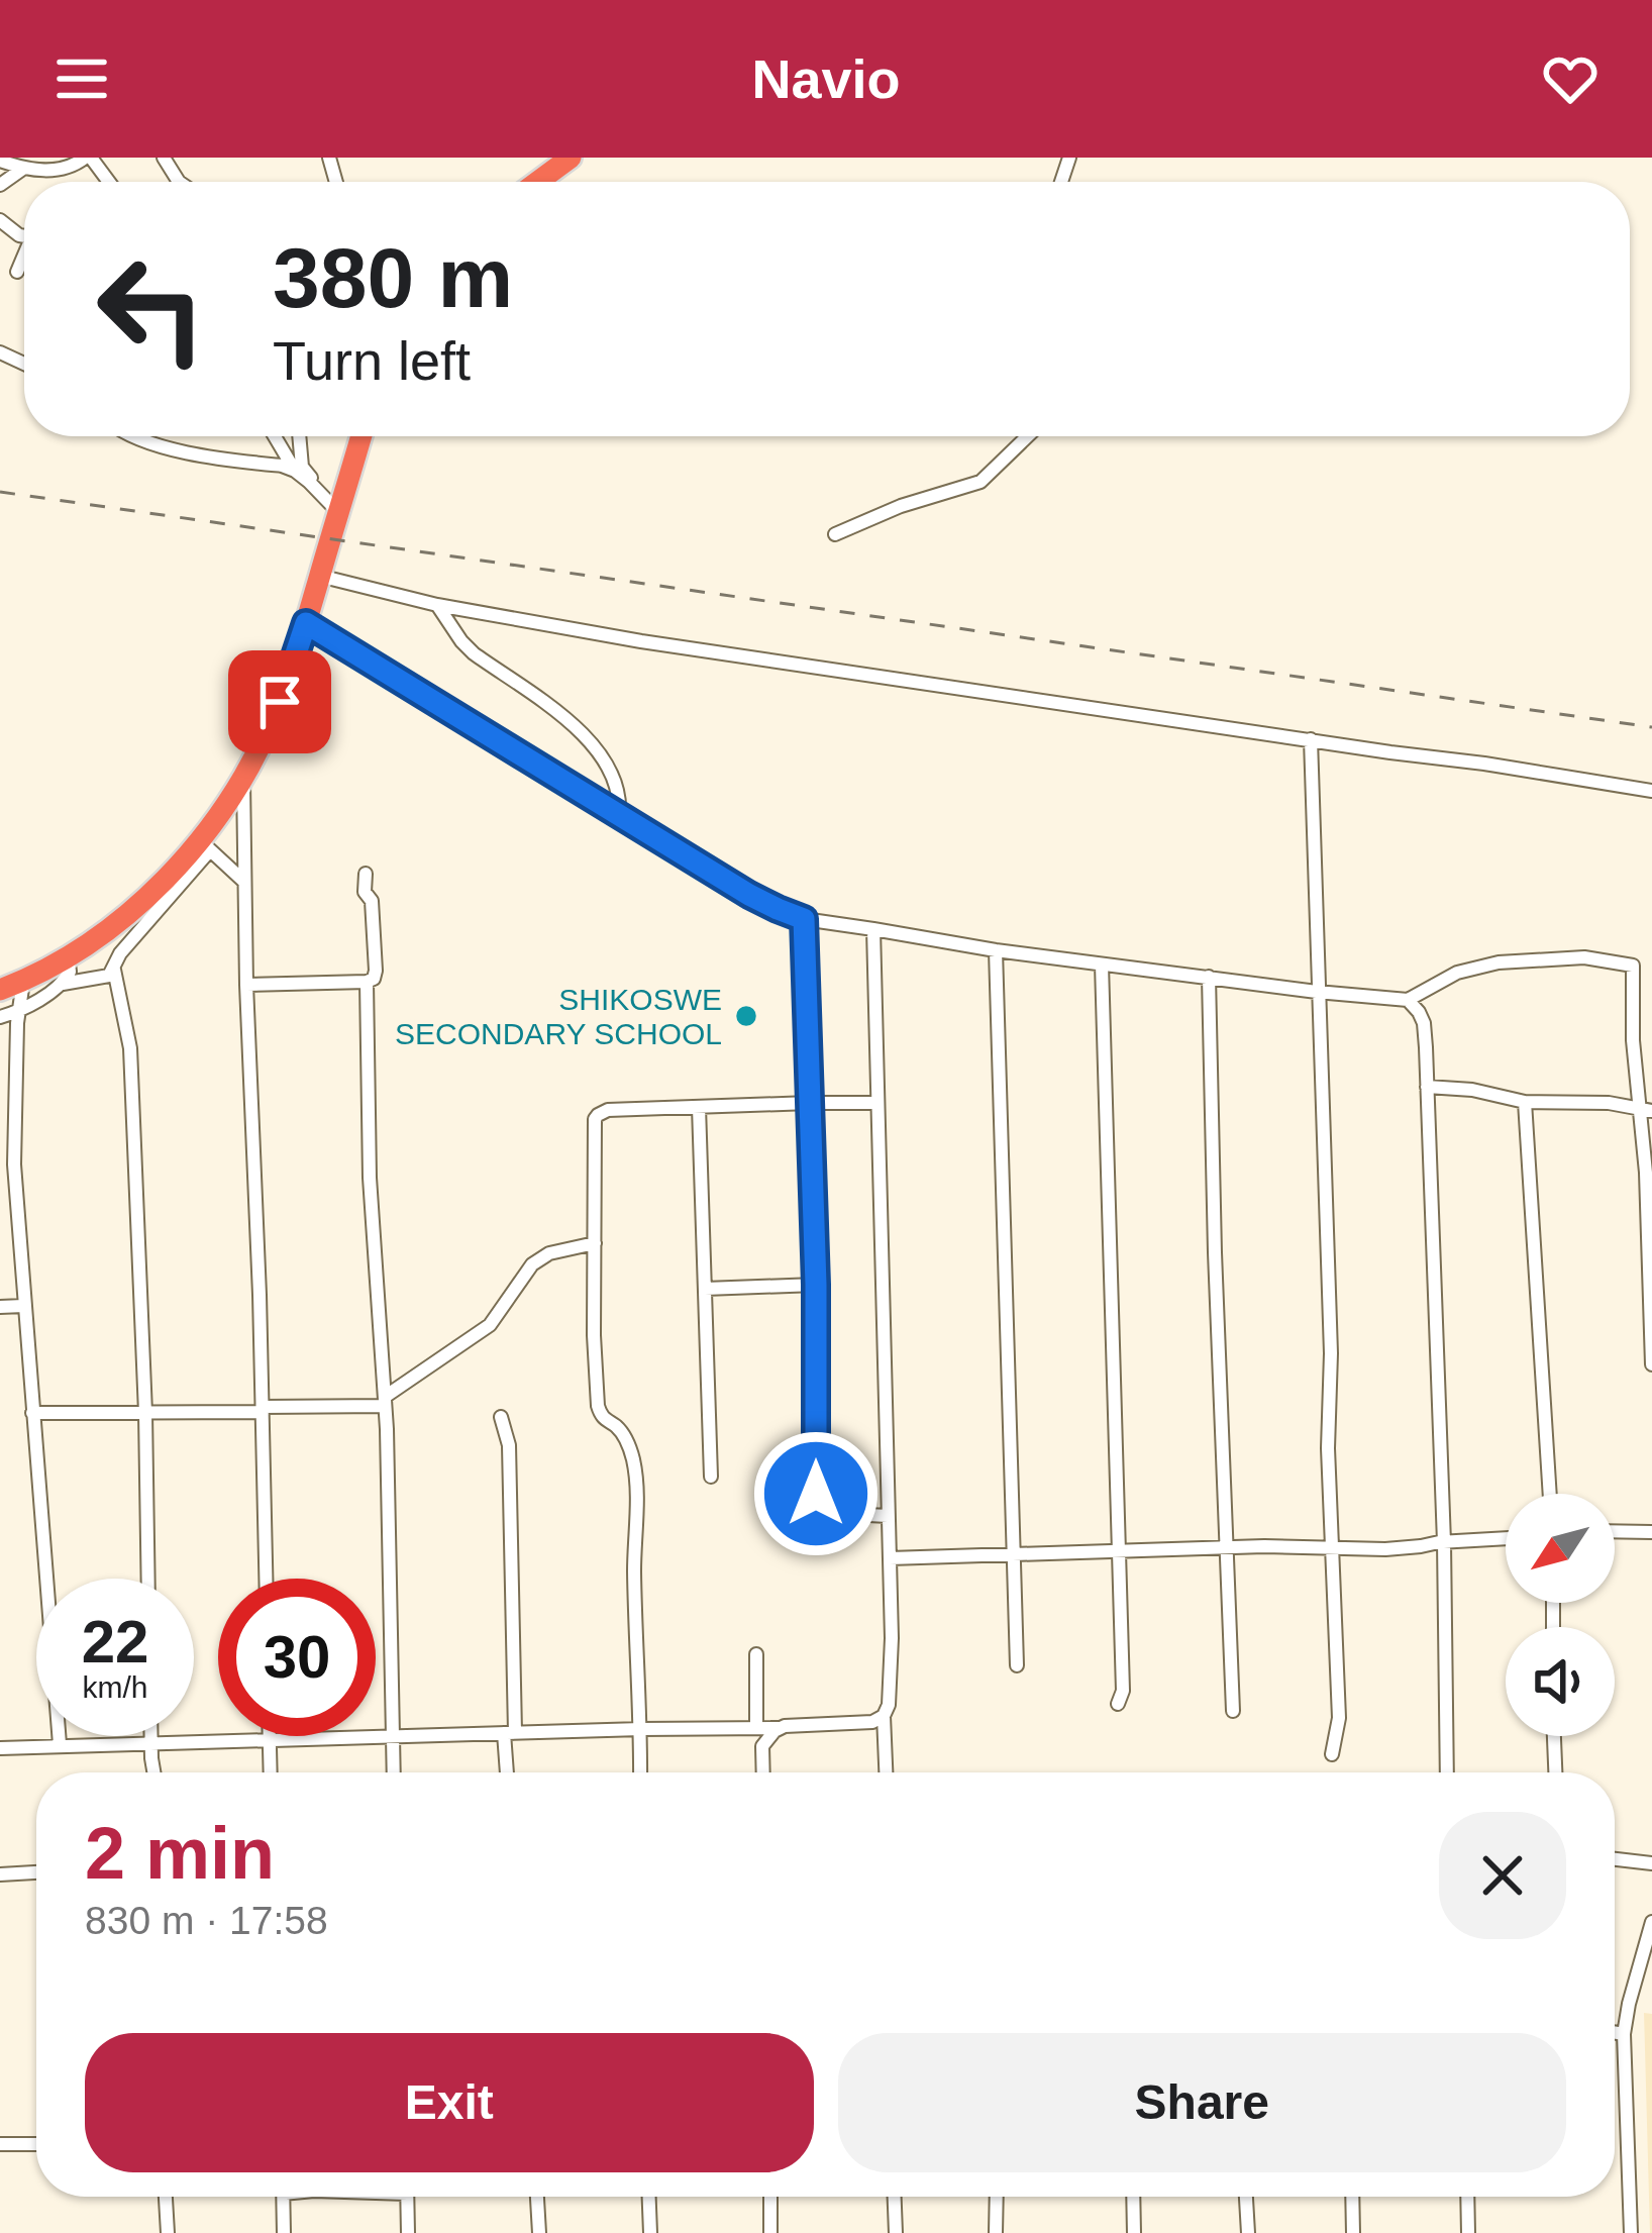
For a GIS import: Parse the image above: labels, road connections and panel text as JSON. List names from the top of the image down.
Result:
{
  "places": ["SHIKOSWE SECONDARY SCHOOL"],
  "north": "bottom left",
  "page": {
    "header": "Navio",
    "turn": ["380 m", "Turn left"],
    "speed": "22 km/h",
    "limit": "30",
    "heading": ["2 min", "830 m · 17:58"],
    "buttons": ["Exit", "Share"]
  }
}
